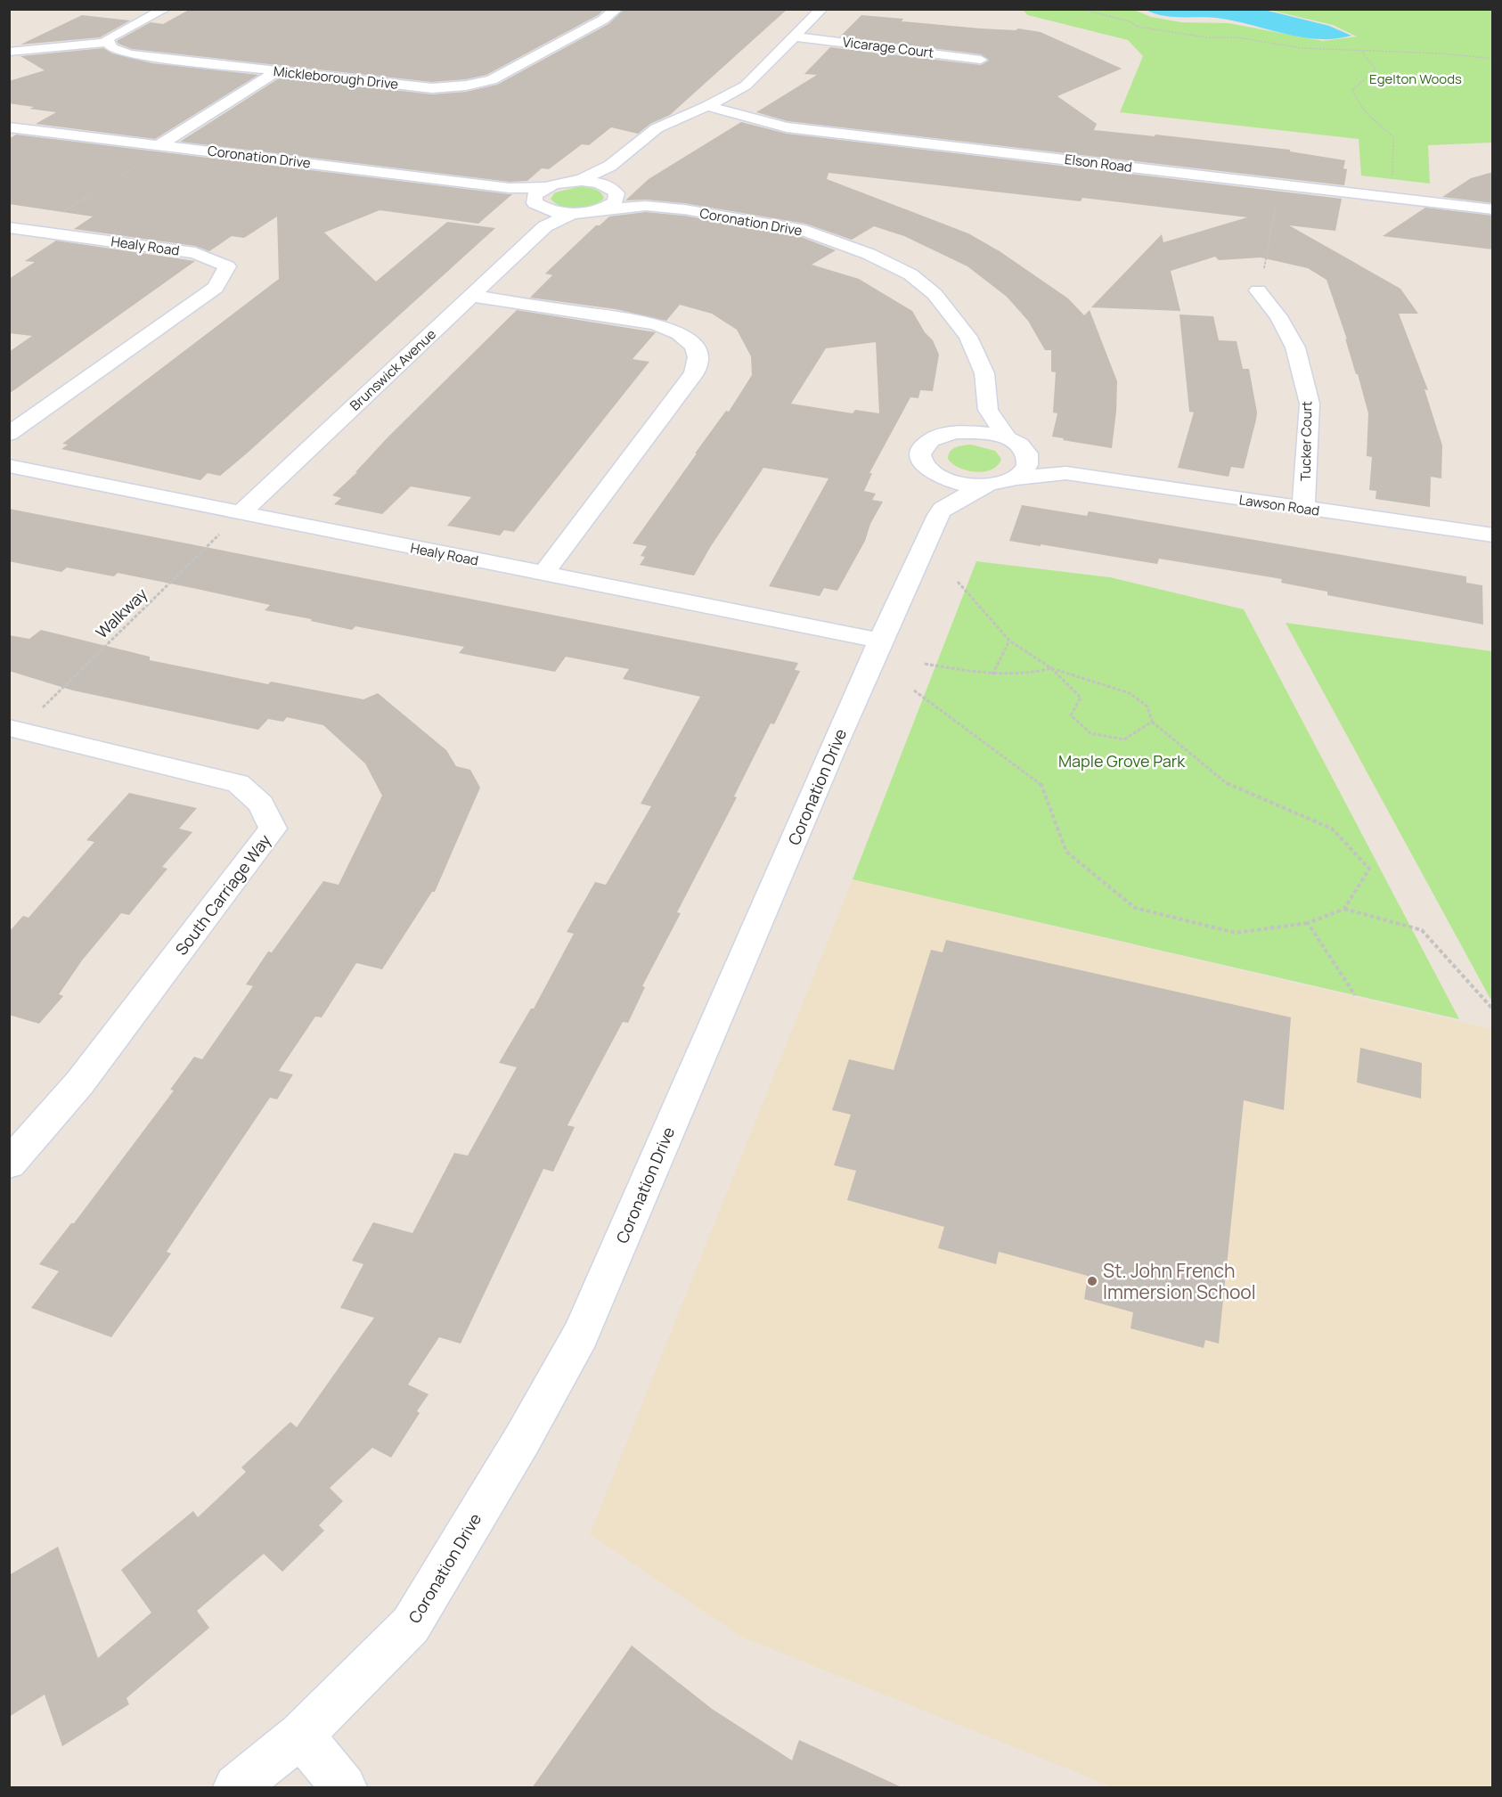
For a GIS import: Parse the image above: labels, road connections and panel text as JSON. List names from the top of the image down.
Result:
{
  "streets": {
    "street": [
      "Vicarage Court",
      "Mickleborough Drive",
      "Coronation Drive",
      "Elson Road",
      "Healy Road",
      "Brunswick Avenue",
      "Tucker Court",
      "Lawson Road",
      "South Carriage Way"
    ],
    "path": ["Walkway"]
  },
  "crossings": [
    ["Coronation Drive", "Healy Road"],
    ["Coronation Drive", "Brunswick Avenue"],
    ["Coronation Drive", "Lawson Road"],
    ["Healy Road", "Brunswick Avenue"],
    ["Healy Road", "Walkway"],
    ["Brunswick Avenue", "Walkway"],
    ["Tucker Court", "Lawson Road"],
    ["Walkway", "South Carriage Way"]
  ],
  "parks": ["Egelton Woods", "Maple Grove Park"],
  "places": ["St. John French Immersion School"]
}
